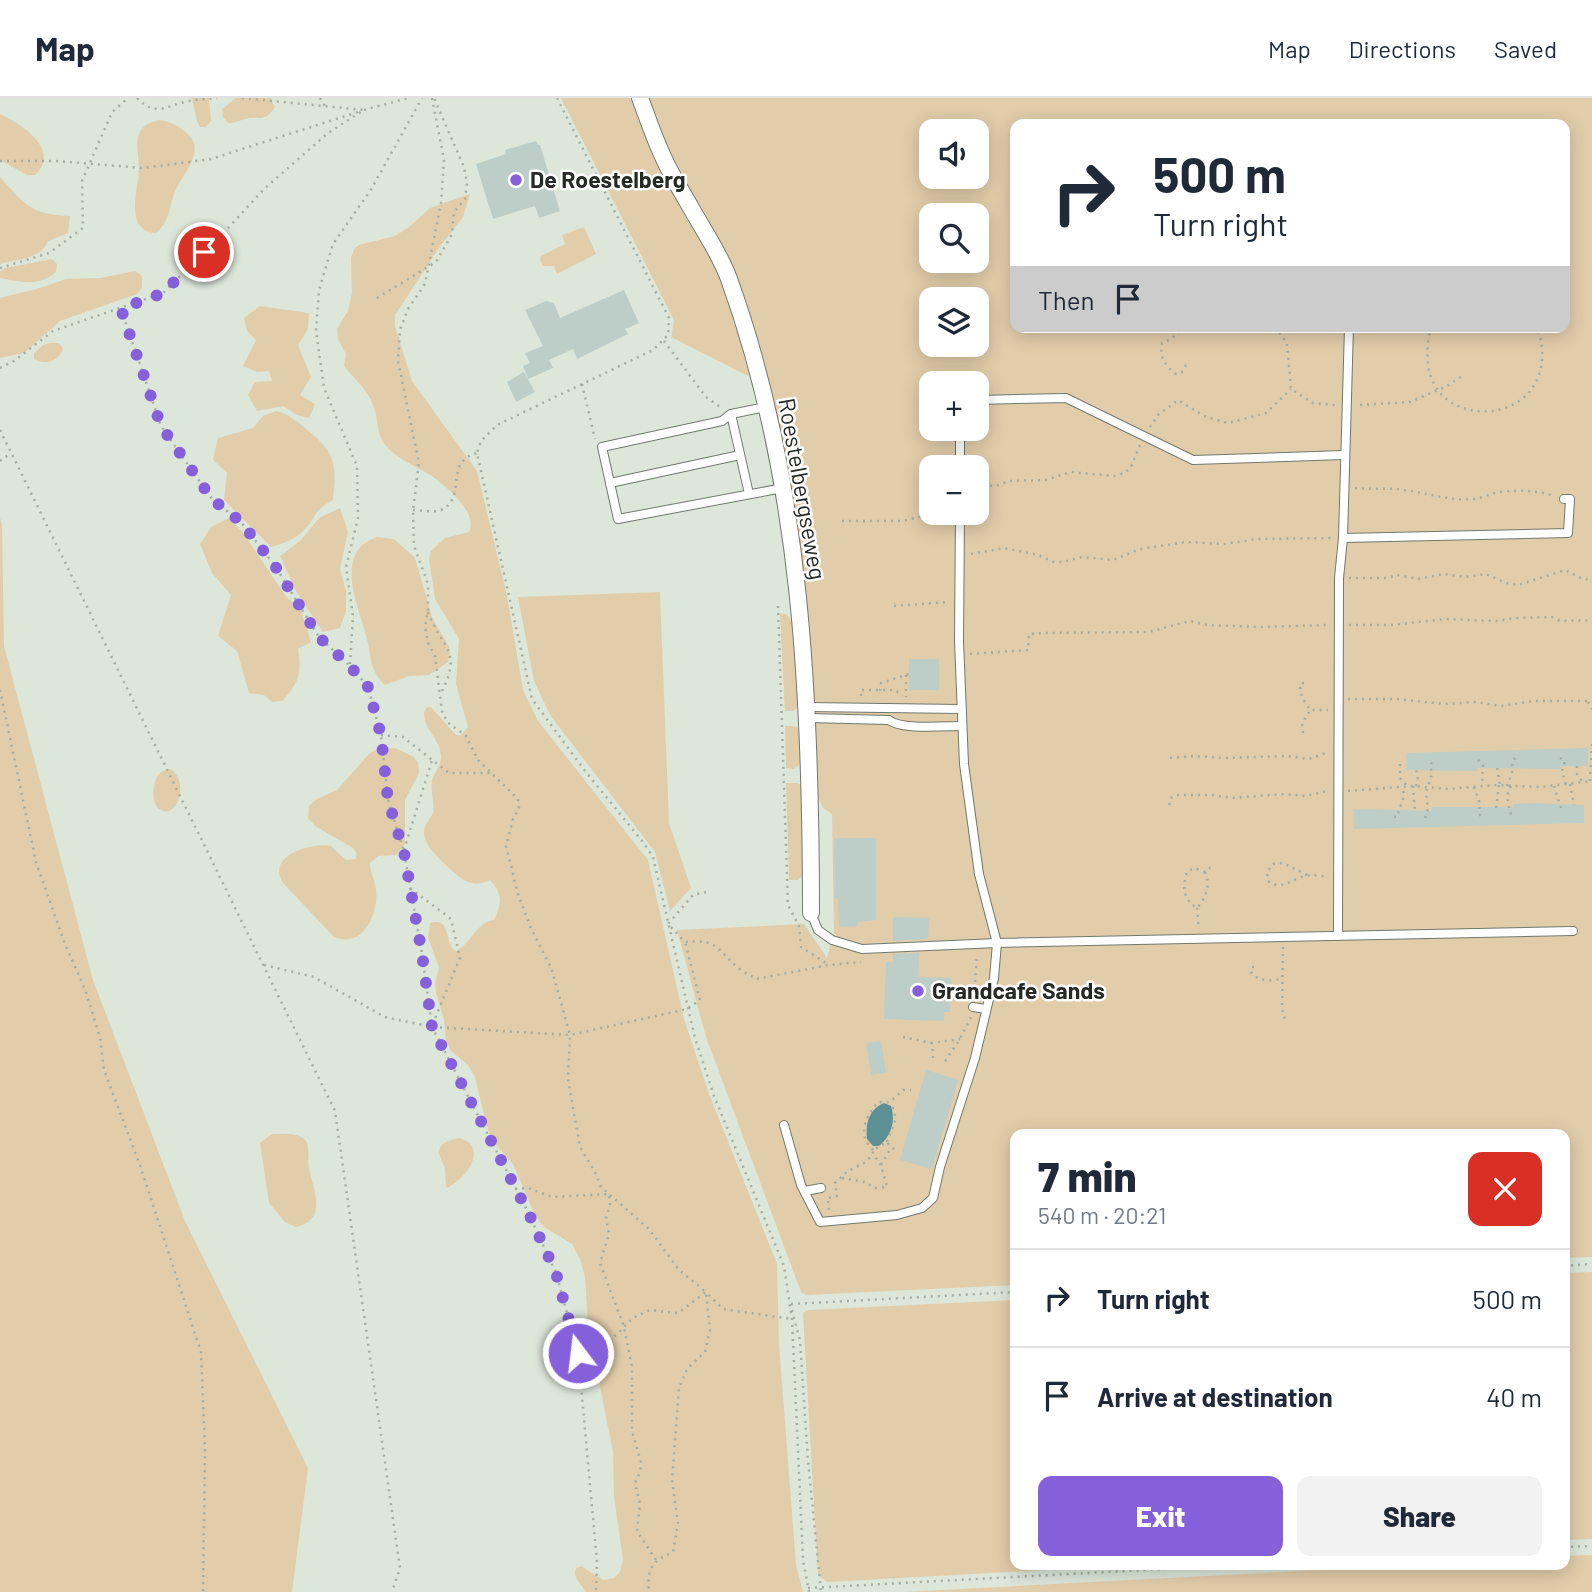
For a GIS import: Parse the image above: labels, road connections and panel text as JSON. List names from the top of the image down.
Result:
{
  "streets": {
    "street": ["Roestelbergseweg"]
  },
  "places": ["De Roestelberg", "Grandcafe Sands"],
  "page": {
    "header": "Map",
    "nav": ["Map", "Directions", "Saved"],
    "map_buttons": ["+", "−"],
    "turn": ["500 m", "Turn right"],
    "then": "Then",
    "heading": ["7 min", "540 m · 20:21"],
    "list": [
      {
        "name": "Turn right",
        "value": "500 m"
      },
      {
        "name": "Arrive at destination",
        "value": "40 m"
      }
    ],
    "buttons": ["Exit", "Share"]
  }
}
